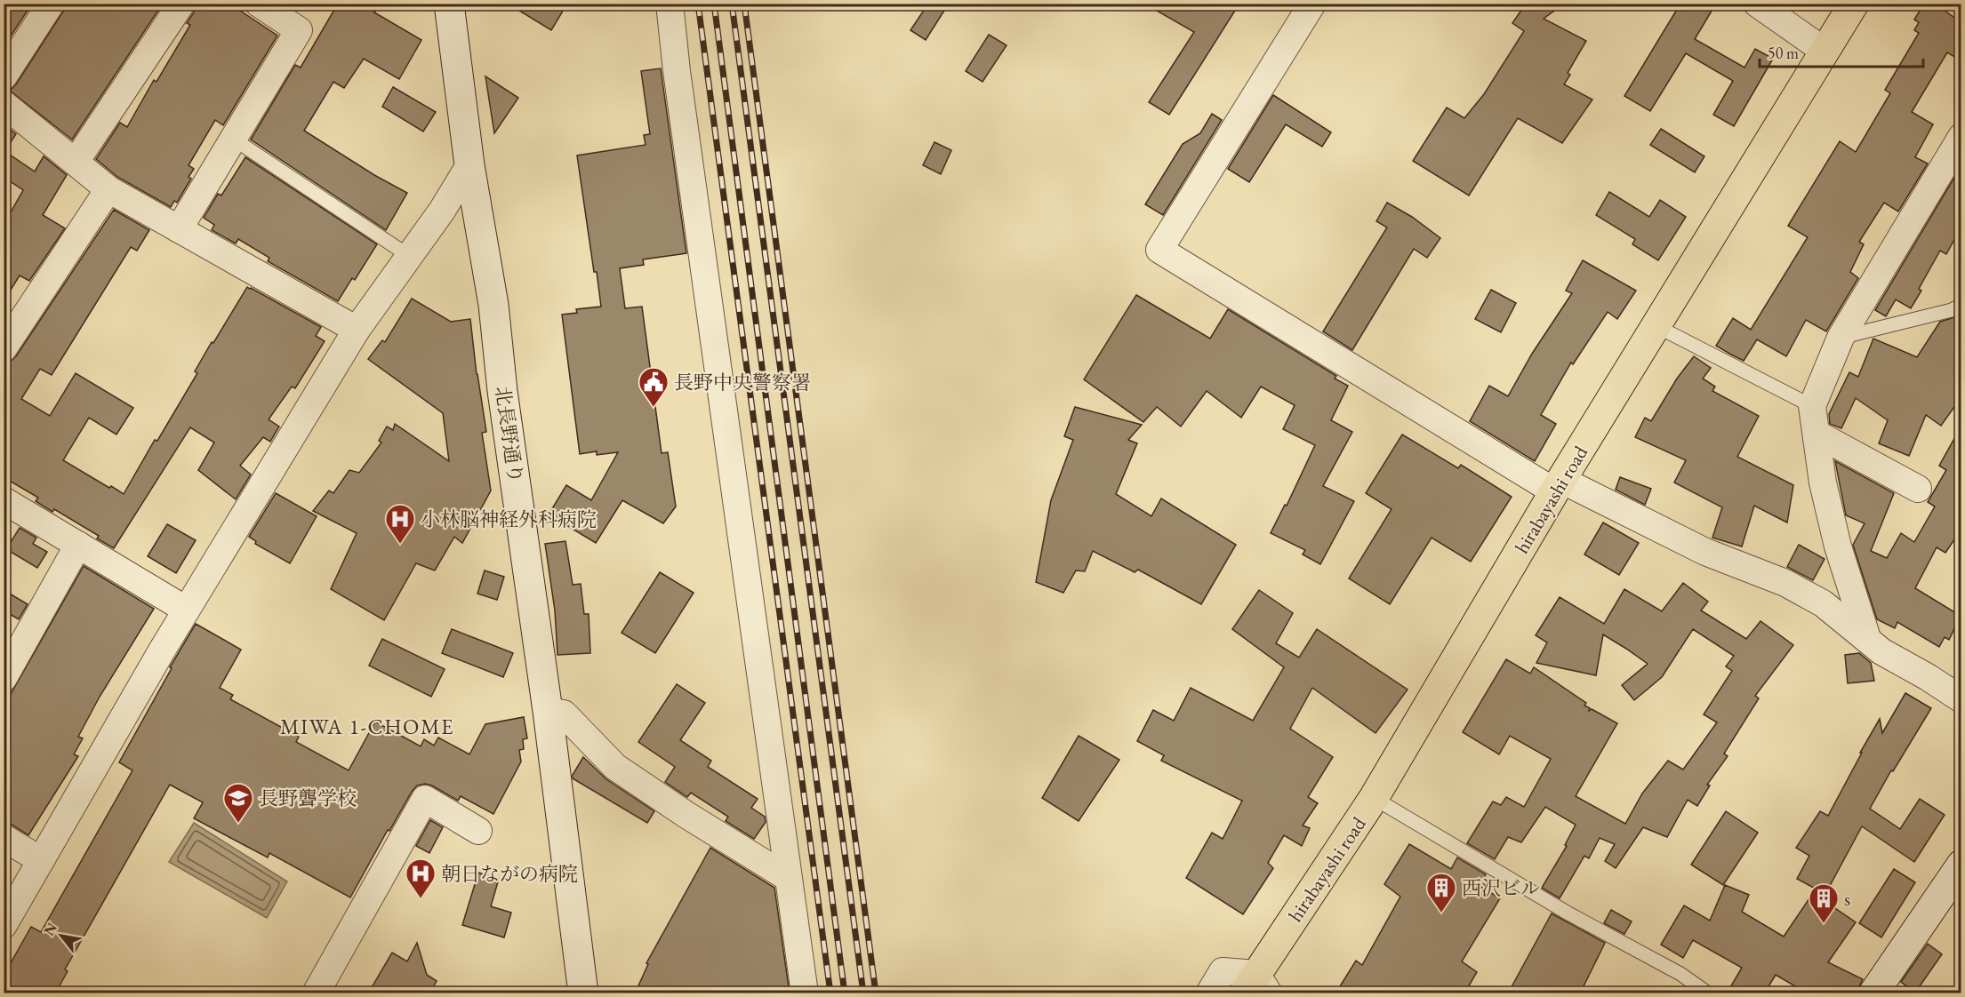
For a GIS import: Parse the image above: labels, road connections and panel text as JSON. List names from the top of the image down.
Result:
{
  "streets": {
    "highway": ["hirabayashi road"],
    "street": ["北長野通り"]
  },
  "districts": ["MIWA 1-CHOME"],
  "places": {
    "public building": ["長野中央警察署"],
    "hospital": ["小林脳神経外科病院", "朝日ながの病院"],
    "school or university": ["長野聾学校"],
    "building": ["西沢ビル", "s"]
  },
  "scale_bar": "50 m",
  "north": "top left"
}
